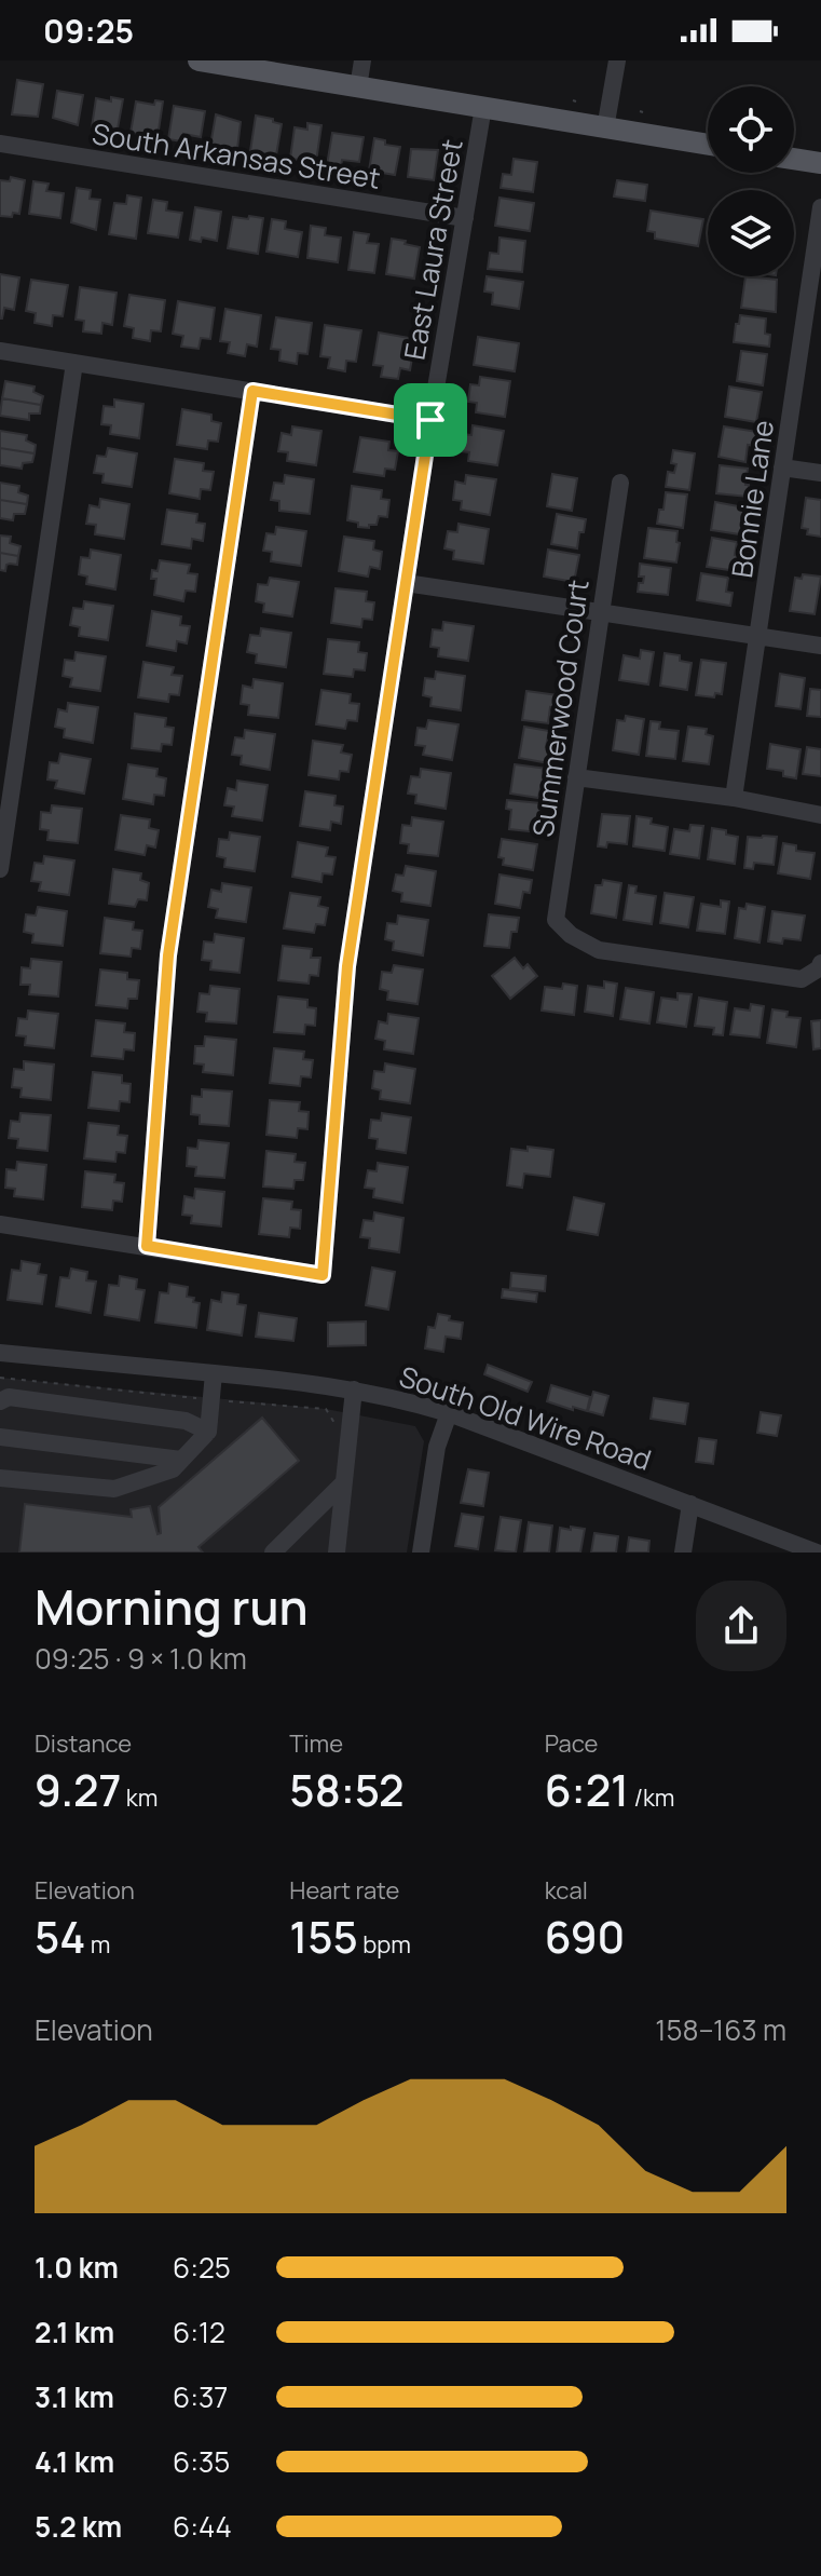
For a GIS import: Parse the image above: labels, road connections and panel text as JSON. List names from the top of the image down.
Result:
{
  "streets": {
    "street": [
      "South Arkansas Street",
      "East Laura Street",
      "Bonnie Lane",
      "Summerwood Court",
      "South Old Wire Road"
    ]
  },
  "crossings": [
    ["South Arkansas Street", "East Laura Street"]
  ],
  "page": {
    "status": "09:25",
    "heading": ["Morning run", "09:25 · 9 × 1.0 km"],
    "stats": [
      ["Distance", "9.27 km"],
      ["Time", "58:52"],
      ["Pace", "6:21 /km"],
      ["Elevation", "54 m"],
      ["Heart rate", "155 bpm"],
      ["kcal", "690"]
    ],
    "chart": ["Elevation", "158–163 m"],
    "list": [
      {
        "name": "1.0 km",
        "note": "6:25"
      },
      {
        "name": "2.1 km",
        "note": "6:12"
      },
      {
        "name": "3.1 km",
        "note": "6:37"
      },
      {
        "name": "4.1 km",
        "note": "6:35"
      },
      {
        "name": "5.2 km",
        "note": "6:44"
      }
    ]
  }
}
